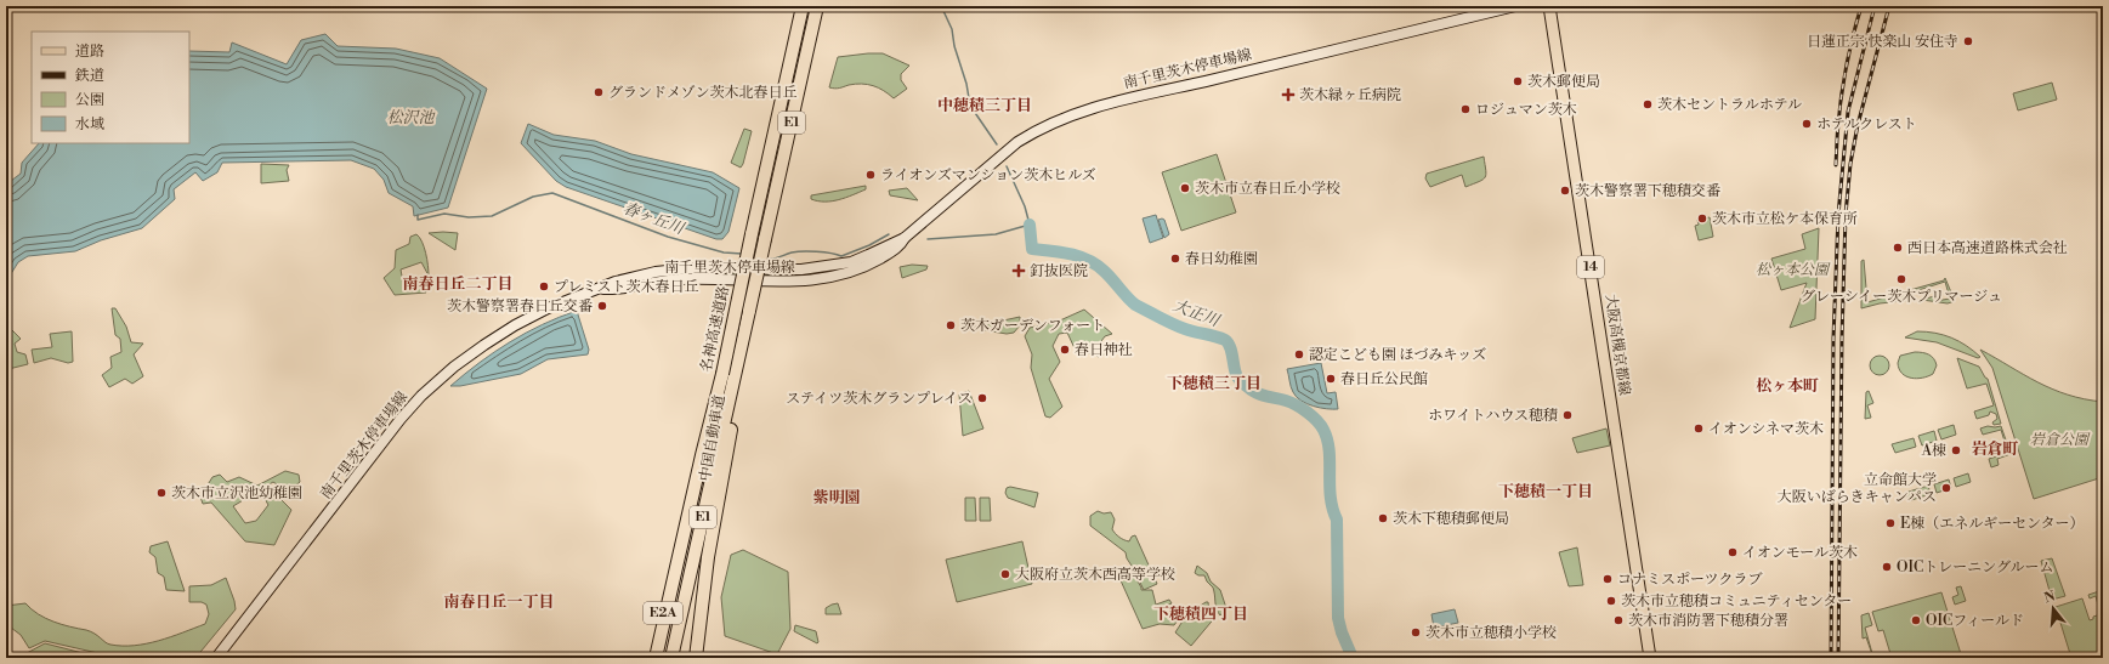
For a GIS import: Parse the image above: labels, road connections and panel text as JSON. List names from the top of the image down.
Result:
{
  "streets": {
    "highway": [
      "E1",
      "名神高速道路",
      "中国自動車道",
      "E2A"
    ],
    "main road": ["南千里茨木停車場線", "14", "大阪高槻京都線"]
  },
  "crossings": [
    ["名神高速道路", "中国自動車道"],
    ["名神高速道路", "E2A"]
  ],
  "districts": [
    "中穂積三丁目",
    "南春日丘二丁目",
    "下穂積三丁目",
    "松ヶ本町",
    "岩倉町",
    "下穂積一丁目",
    "紫明園",
    "南春日丘一丁目",
    "下穂積四丁目"
  ],
  "water": ["松沢池", "春ヶ丘川", "大正川"],
  "parks": ["松ヶ本公園", "岩倉公園"],
  "places": {
    "other": [
      "日蓮正宗 快楽山 安住寺",
      "茨木郵便局",
      "グランドメゾン茨木北春日丘",
      "茨木セントラルホテル",
      "ロジュマン茨木",
      "ホテルクレスト",
      "ライオンズマンション茨木ヒルズ",
      "茨木市立春日丘小学校",
      "茨木警察署下穂積交番",
      "茨木市立松ケ本保育所",
      "西日本高速道路株式会社",
      "春日幼稚園",
      "グレーシイー茨木プリマージュ",
      "プレミスト茨木春日丘",
      "茨木警察署春日丘交番",
      "茨木ガーデンフォート",
      "春日神社",
      "認定こども園 ほづみキッズ",
      "春日丘公民館",
      "ステイツ茨木グランプレイス",
      "ホワイトハウス穂積",
      "イオンシネマ茨木",
      "A棟",
      "立命館大学 大阪いばらきキャンパス",
      "茨木市立沢池幼稚園",
      "茨木下穂積郵便局",
      "E棟（エネルギーセンター）",
      "イオンモール茨木",
      "OICトレーニングルーム",
      "大阪府立茨木西高等学校",
      "コナミスポーツクラブ",
      "茨木市立穂積コミュニティセンター",
      "茨木市消防署下穂積分署",
      "OICフィールド",
      "茨木市立穂積小学校"
    ],
    "health": ["茨木緑ヶ丘病院", "釘抜医院"]
  },
  "legend": [
    "道路",
    "鉄道",
    "公園",
    "水域"
  ],
  "north": "top"
}
